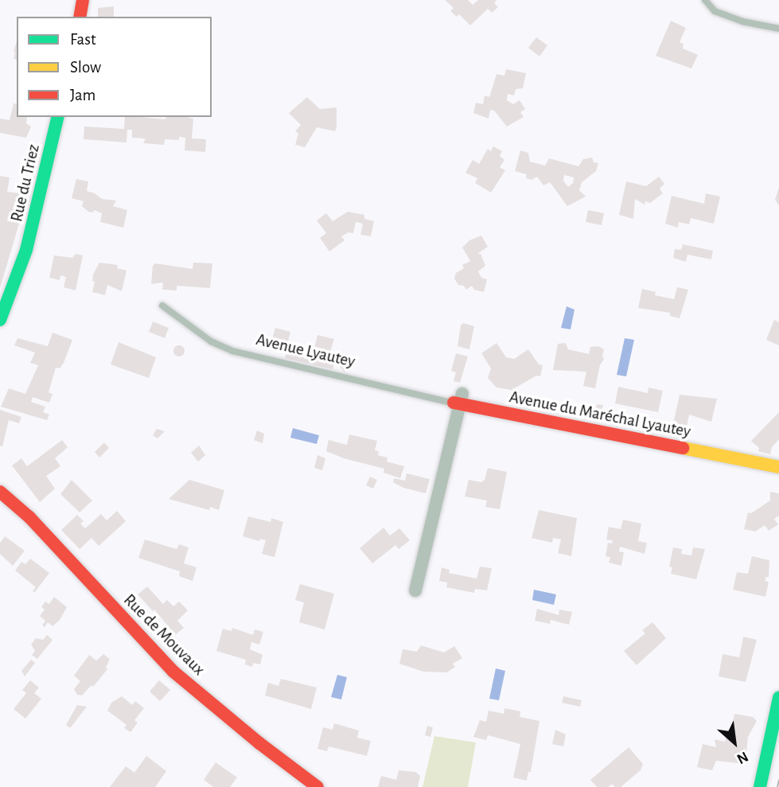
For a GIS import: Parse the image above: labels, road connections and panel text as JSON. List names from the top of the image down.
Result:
{
  "streets": {
    "street": ["Rue du Triez", "Avenue du Maréchal Lyautey", "Rue de Mouvaux"],
    "lane": ["Avenue Lyautey"]
  },
  "crossings": [
    ["Avenue Lyautey", "Avenue du Maréchal Lyautey"]
  ],
  "legend": ["Fast", "Slow", "Jam"],
  "north": "bottom right"
}
